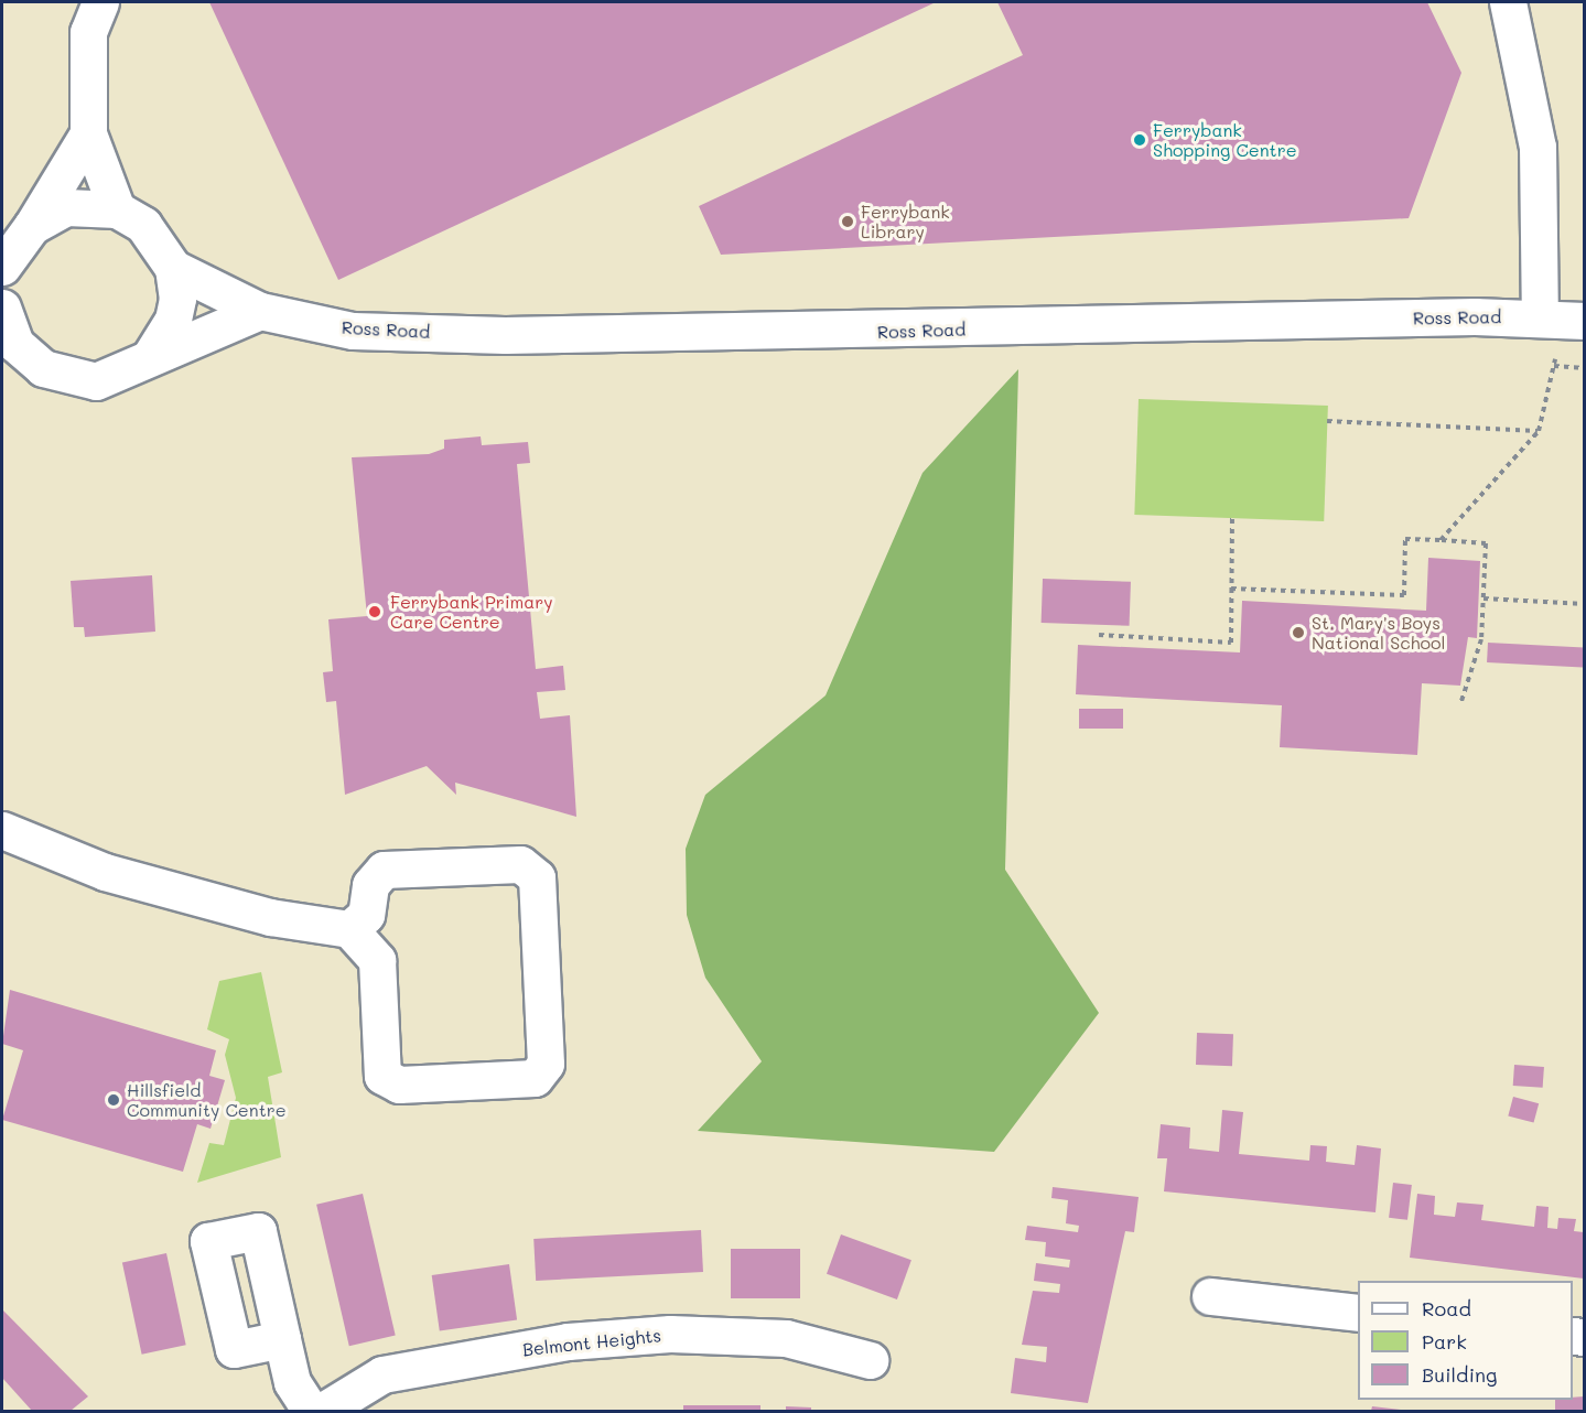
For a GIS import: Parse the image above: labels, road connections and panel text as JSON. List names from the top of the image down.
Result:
{
  "streets": {
    "main road": ["Ross Road", "Belmont Heights"]
  },
  "places": [
    "Ferrybank Shopping Centre",
    "Ferrybank Library",
    "Ferrybank Primary Care Centre",
    "St. Mary's Boys National School",
    "Hillsfield Community Centre"
  ],
  "legend": ["Road", "Park", "Building"]
}
